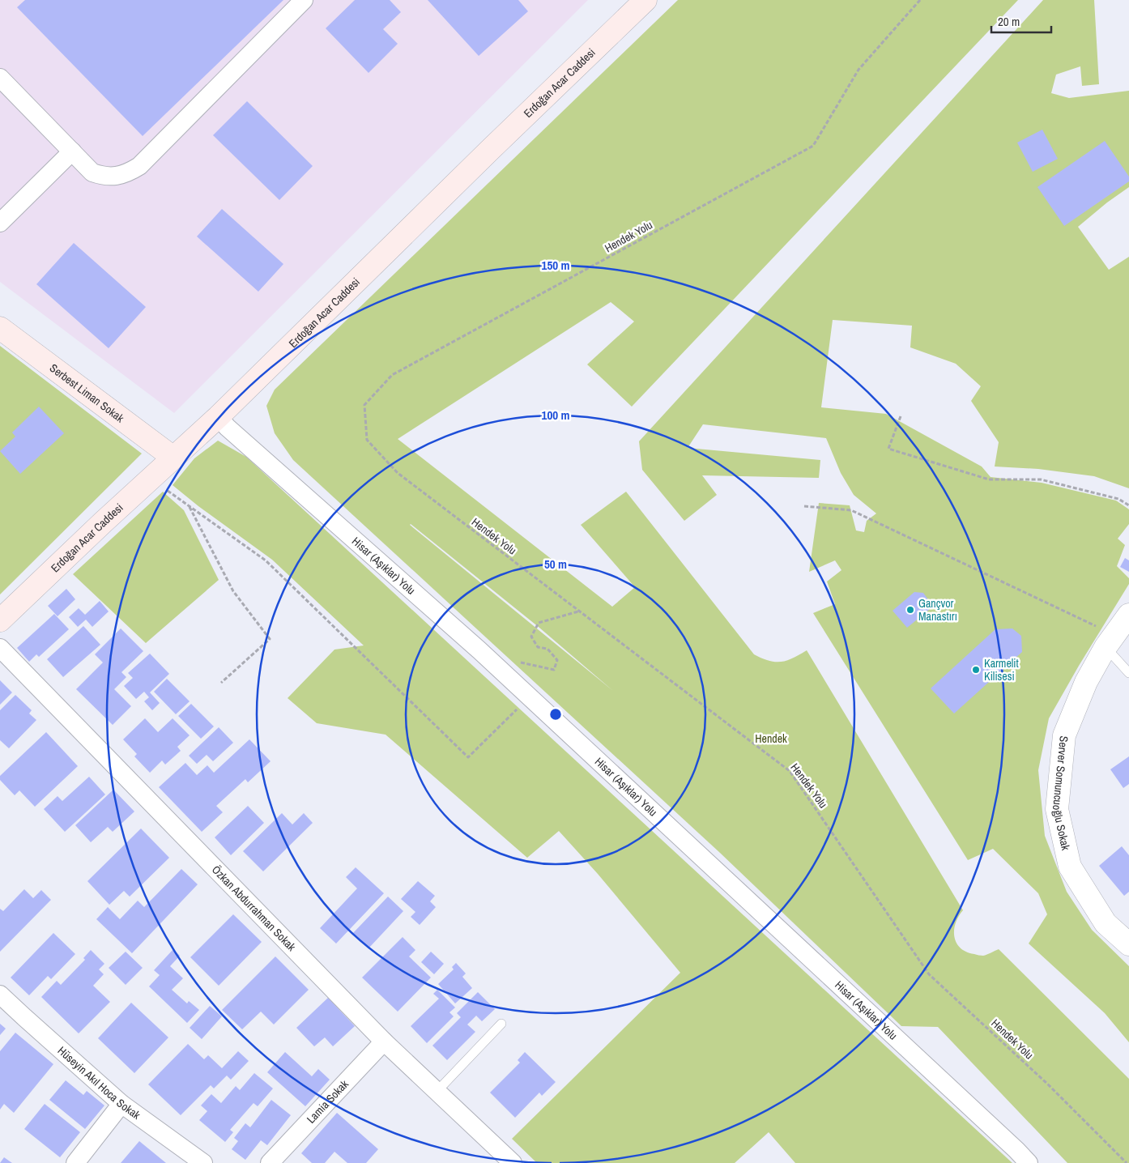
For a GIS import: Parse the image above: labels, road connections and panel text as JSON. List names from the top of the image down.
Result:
{
  "streets": {
    "main road": ["Erdoğan Acar Caddesi", "Serbest Liman Sokak"],
    "street": [
      "Hisar (Aşıklar) Yolu",
      "Server Somuncuoğlu Sokak",
      "Özkan Abdurrahman Sokak",
      "Hüseyin Akıl Hoca Sokak",
      "Lamia Sokak"
    ],
    "path": ["Hendek Yolu"]
  },
  "crossings": [
    ["Erdoğan Acar Caddesi", "Serbest Liman Sokak"],
    ["Erdoğan Acar Caddesi", "Hisar (Aşıklar) Yolu"],
    ["Özkan Abdurrahman Sokak", "Lamia Sokak"]
  ],
  "parks": ["Hendek"],
  "places": ["Gançvor Manastırı", "Karmelit Kilisesi"],
  "scale_bar": "20 m",
  "rings": ["150 m", "100 m", "50 m"]
}
